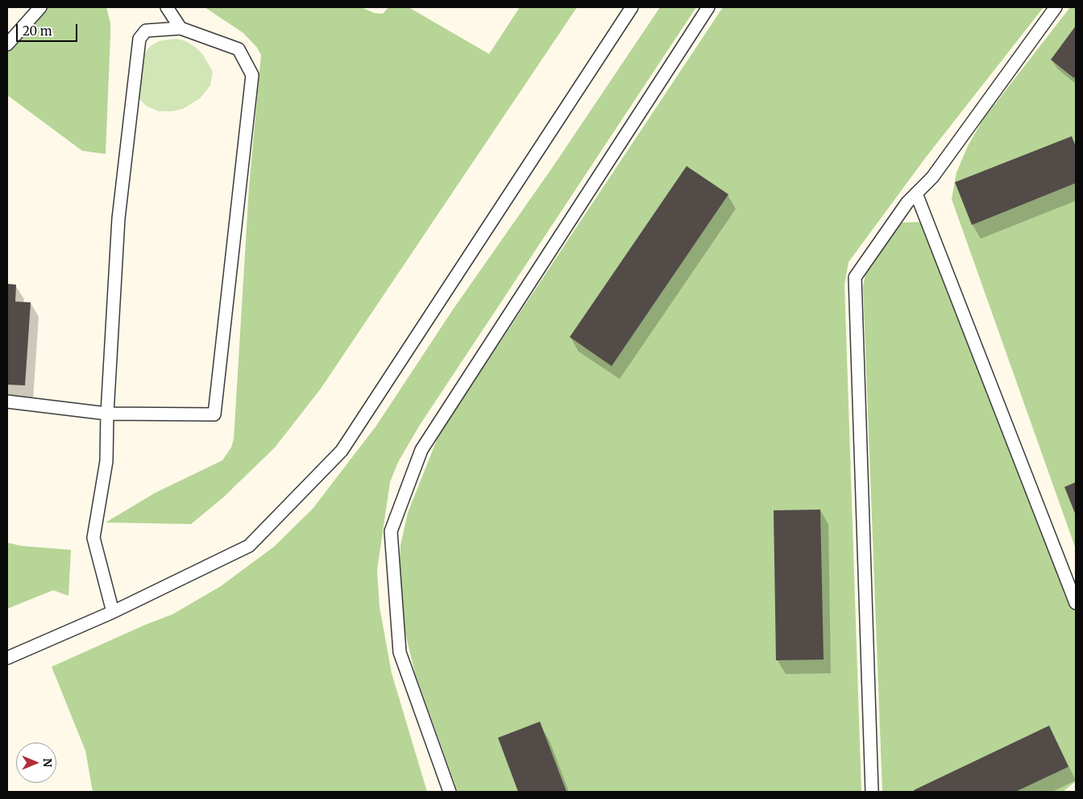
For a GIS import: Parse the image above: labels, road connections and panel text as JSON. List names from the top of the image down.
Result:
{
  "scale_bar": "20 m",
  "north": "right"
}
